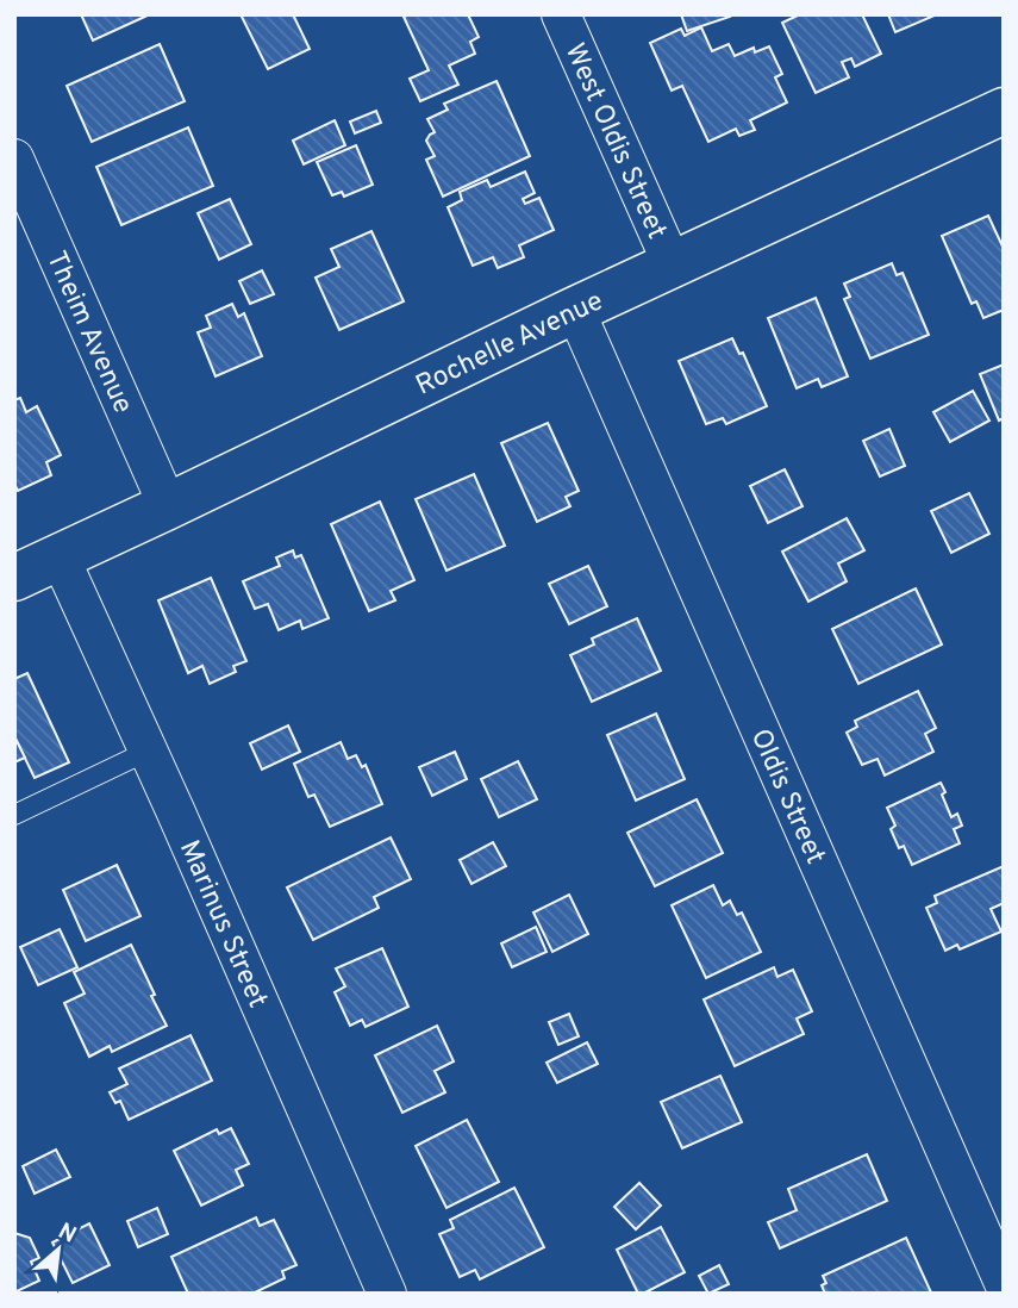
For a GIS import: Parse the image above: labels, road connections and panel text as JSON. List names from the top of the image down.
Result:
{
  "streets": {
    "street": [
      "West Oldis Street",
      "Theim Avenue",
      "Rochelle Avenue",
      "Oldis Street",
      "Marinus Street"
    ]
  },
  "crossings": [
    ["West Oldis Street", "Rochelle Avenue"],
    ["Theim Avenue", "Rochelle Avenue"],
    ["Rochelle Avenue", "Oldis Street"],
    ["Rochelle Avenue", "Marinus Street"]
  ],
  "north": "top right"
}
